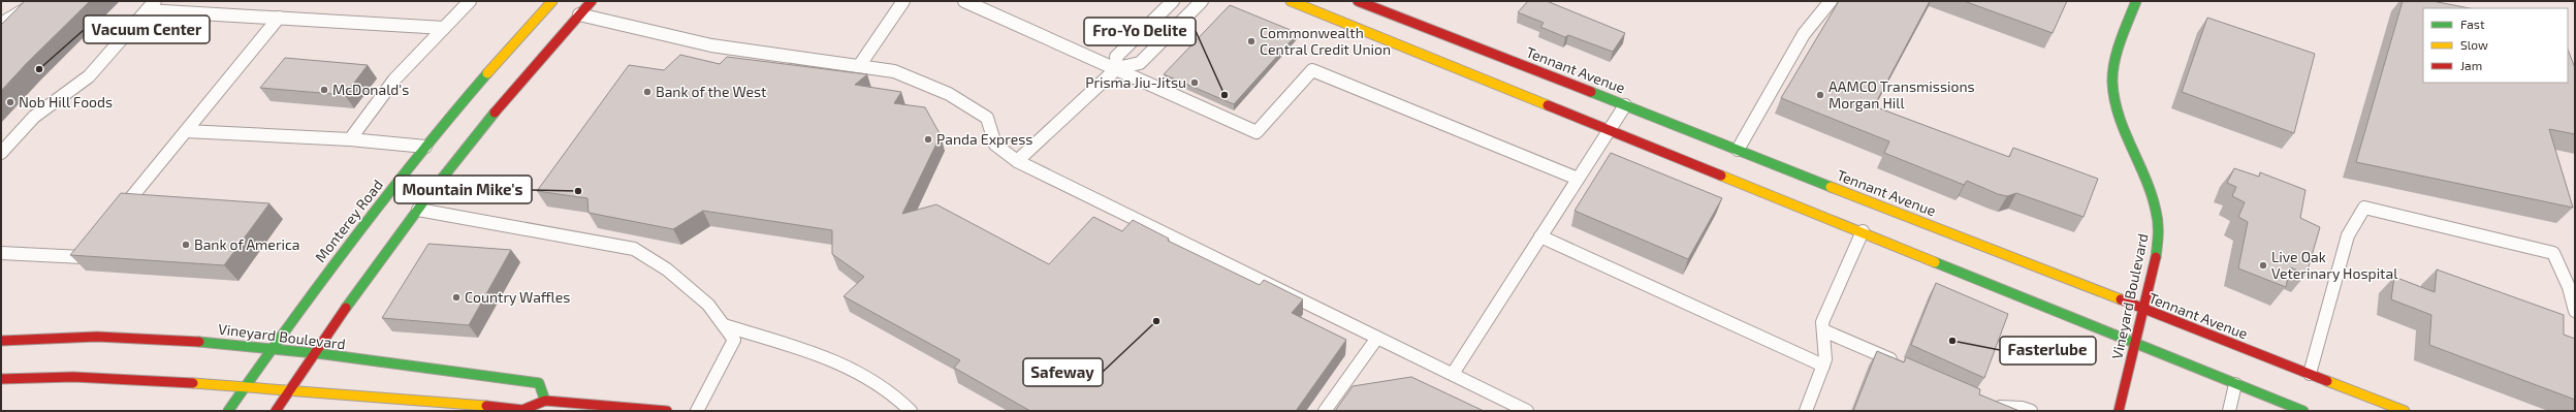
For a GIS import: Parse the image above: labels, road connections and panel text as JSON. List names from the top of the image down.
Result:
{
  "streets": {
    "main road": ["Tennant Avenue", "Monterey Road", "Vineyard Boulevard"]
  },
  "crossings": [
    ["Tennant Avenue", "Vineyard Boulevard"],
    ["Monterey Road", "Vineyard Boulevard"]
  ],
  "places": [
    "Commonwealth Central Credit Union",
    "Vacuum Center",
    "Prisma Jiu-Jitsu",
    "McDonald's",
    "Bank of the West",
    "Fro-Yo Delite",
    "AAMCO Transmissions Morgan Hill",
    "Nob Hill Foods",
    "Panda Express",
    "Mountain Mike's",
    "Bank of America",
    "Live Oak Veterinary Hospital",
    "Country Waffles",
    "Safeway",
    "Fasterlube"
  ],
  "legend": ["Fast", "Slow", "Jam"]
}
